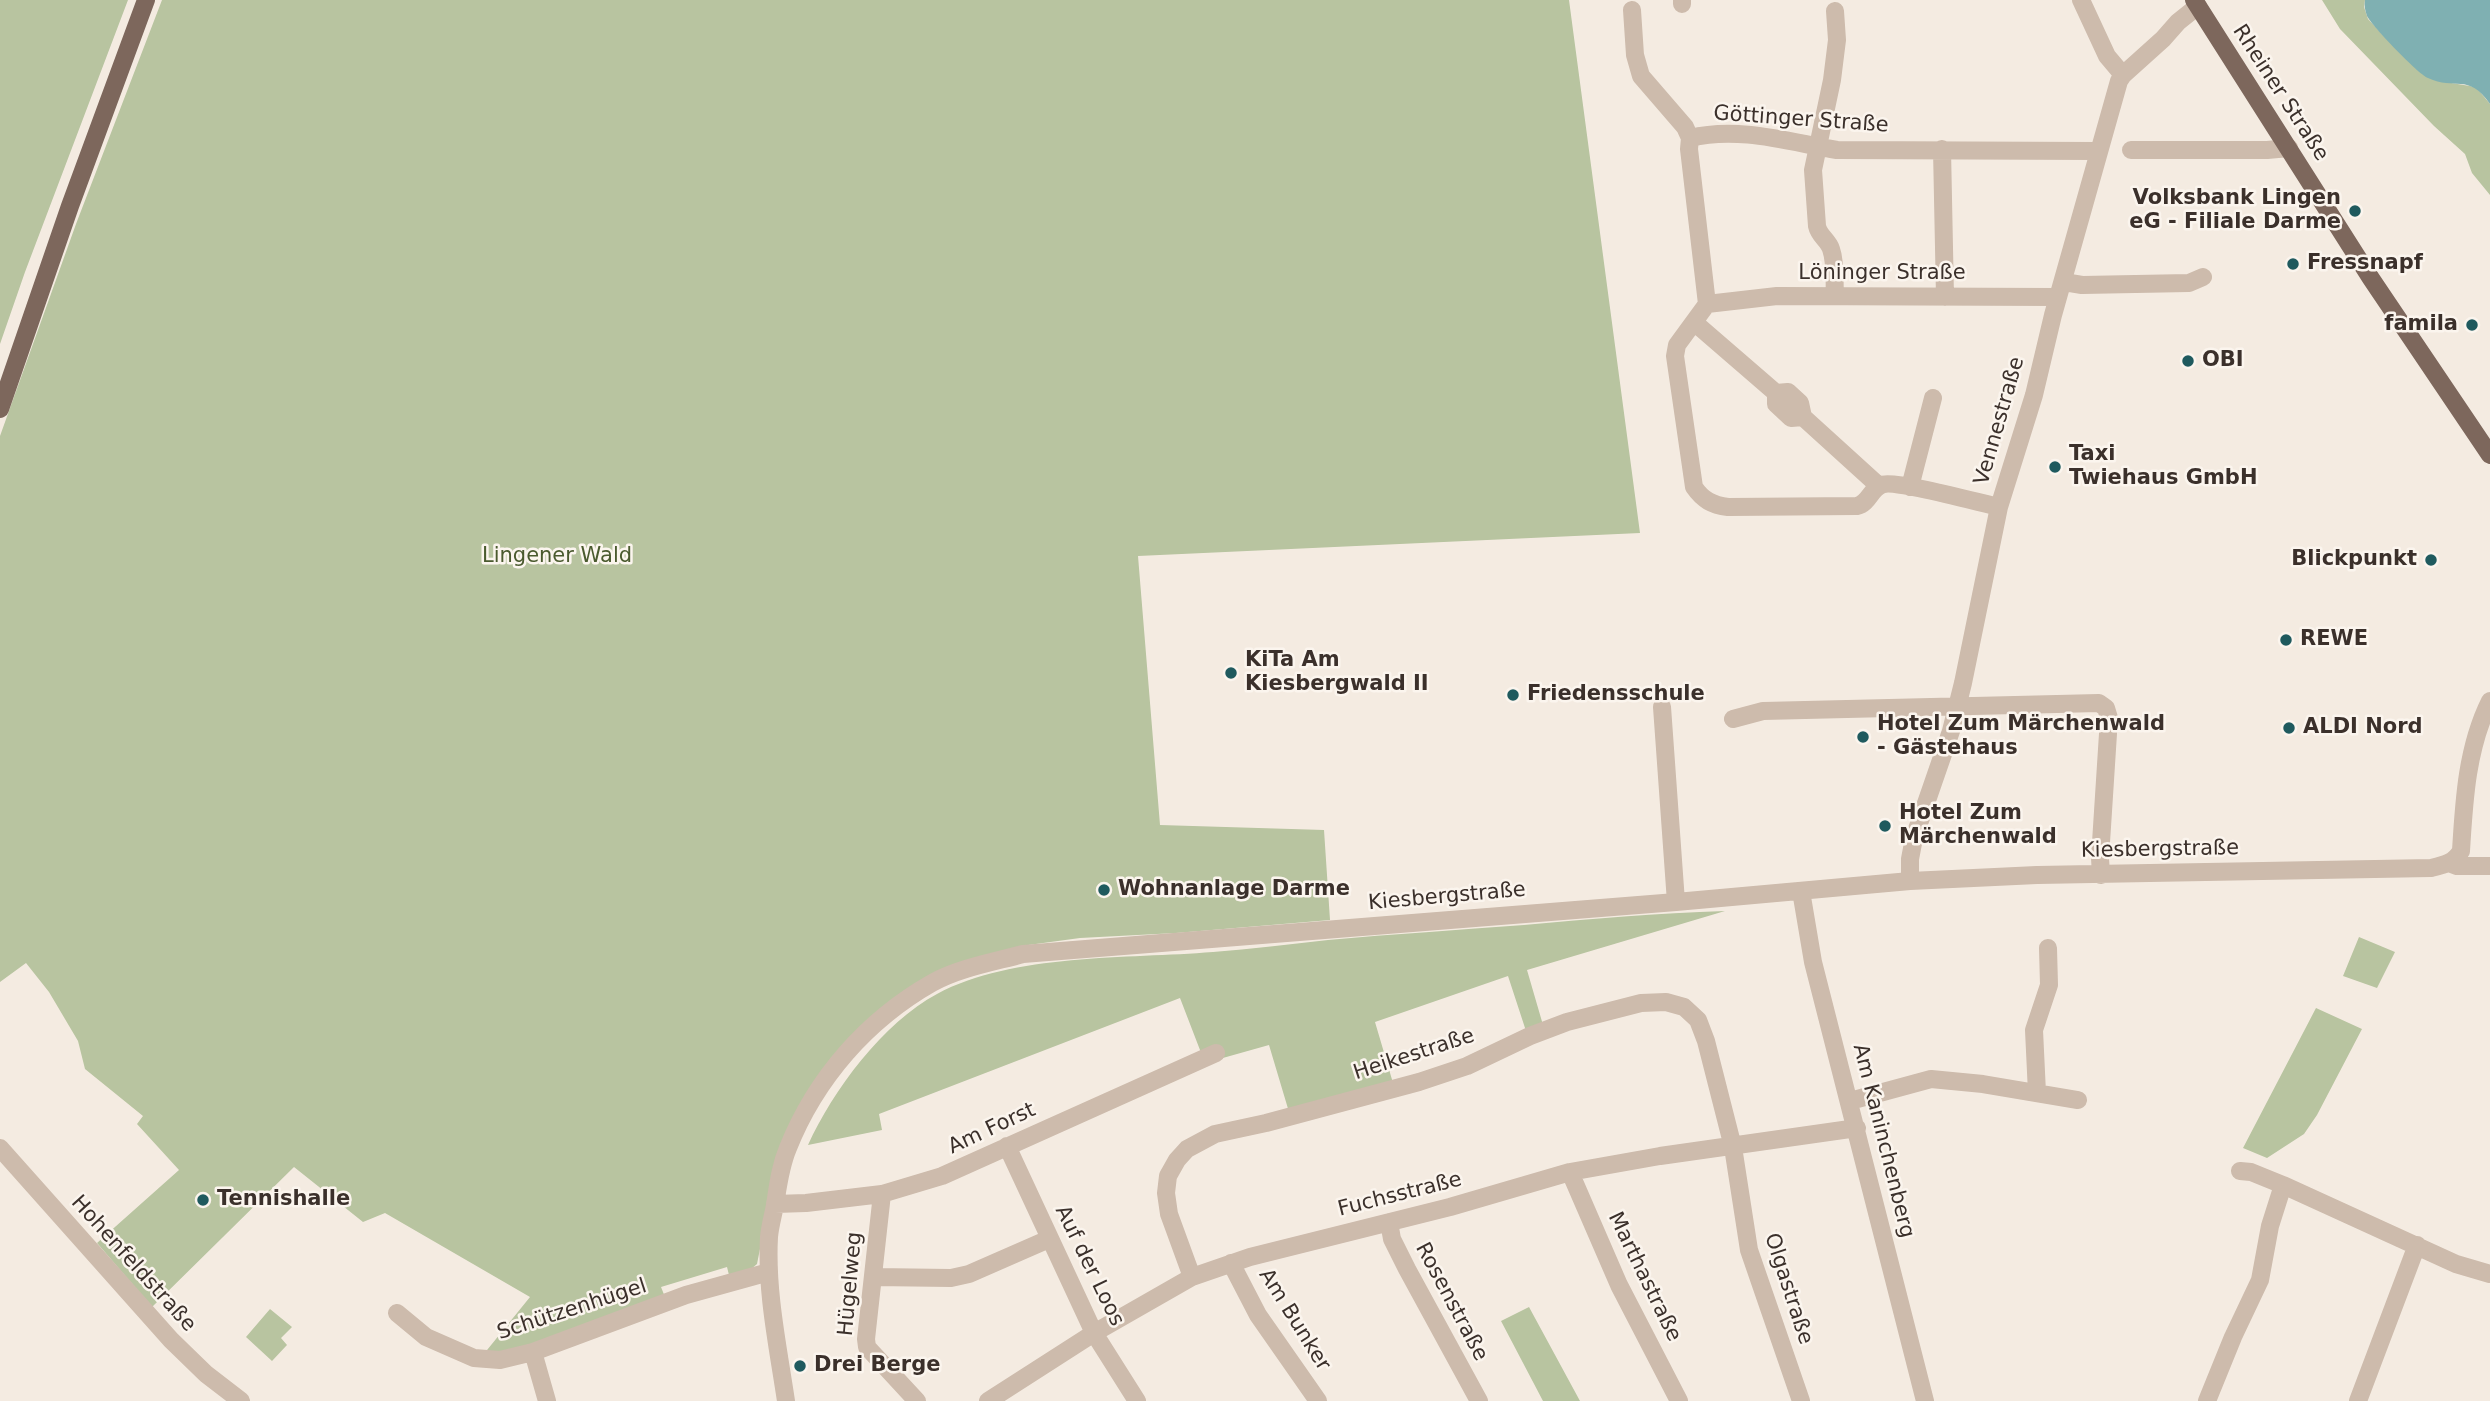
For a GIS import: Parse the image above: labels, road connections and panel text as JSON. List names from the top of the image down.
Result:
{
  "streets": {
    "main road": ["Rheiner Straße"],
    "street": [
      "Göttinger Straße",
      "Löninger Straße",
      "Vennestraße",
      "Kiesbergstraße",
      "Heikestraße",
      "Am Forst",
      "Am Kaninchenberg",
      "Fuchsstraße",
      "Hohenfeldstraße",
      "Auf der Loos",
      "Marthastraße",
      "Hügelweg",
      "Olgastraße",
      "Rosenstraße",
      "Schützenhügel",
      "Am Bunker"
    ]
  },
  "crossings": [
    ["Rheiner Straße", "Vennestraße"],
    ["Göttinger Straße", "Vennestraße"],
    ["Löninger Straße", "Vennestraße"],
    ["Vennestraße", "Kiesbergstraße"],
    ["Kiesbergstraße", "Am Forst"],
    ["Kiesbergstraße", "Am Kaninchenberg"],
    ["Kiesbergstraße", "Schützenhügel"],
    ["Heikestraße", "Fuchsstraße"],
    ["Heikestraße", "Olgastraße"],
    ["Am Forst", "Auf der Loos"],
    ["Am Forst", "Hügelweg"],
    ["Am Kaninchenberg", "Fuchsstraße"],
    ["Fuchsstraße", "Auf der Loos"],
    ["Fuchsstraße", "Marthastraße"],
    ["Fuchsstraße", "Olgastraße"],
    ["Fuchsstraße", "Rosenstraße"],
    ["Fuchsstraße", "Am Bunker"]
  ],
  "parks": ["Lingener Wald"],
  "places": [
    "Volksbank Lingen eG - Filiale Darme",
    "Fressnapf",
    "famila",
    "OBI",
    "Taxi Twiehaus GmbH",
    "Blickpunkt",
    "REWE",
    "KiTa Am Kiesbergwald II",
    "Friedensschule",
    "ALDI Nord",
    "Hotel Zum Märchenwald - Gästehaus",
    "Hotel Zum Märchenwald",
    "Wohnanlage Darme",
    "Tennishalle",
    "Drei Berge"
  ]
}
